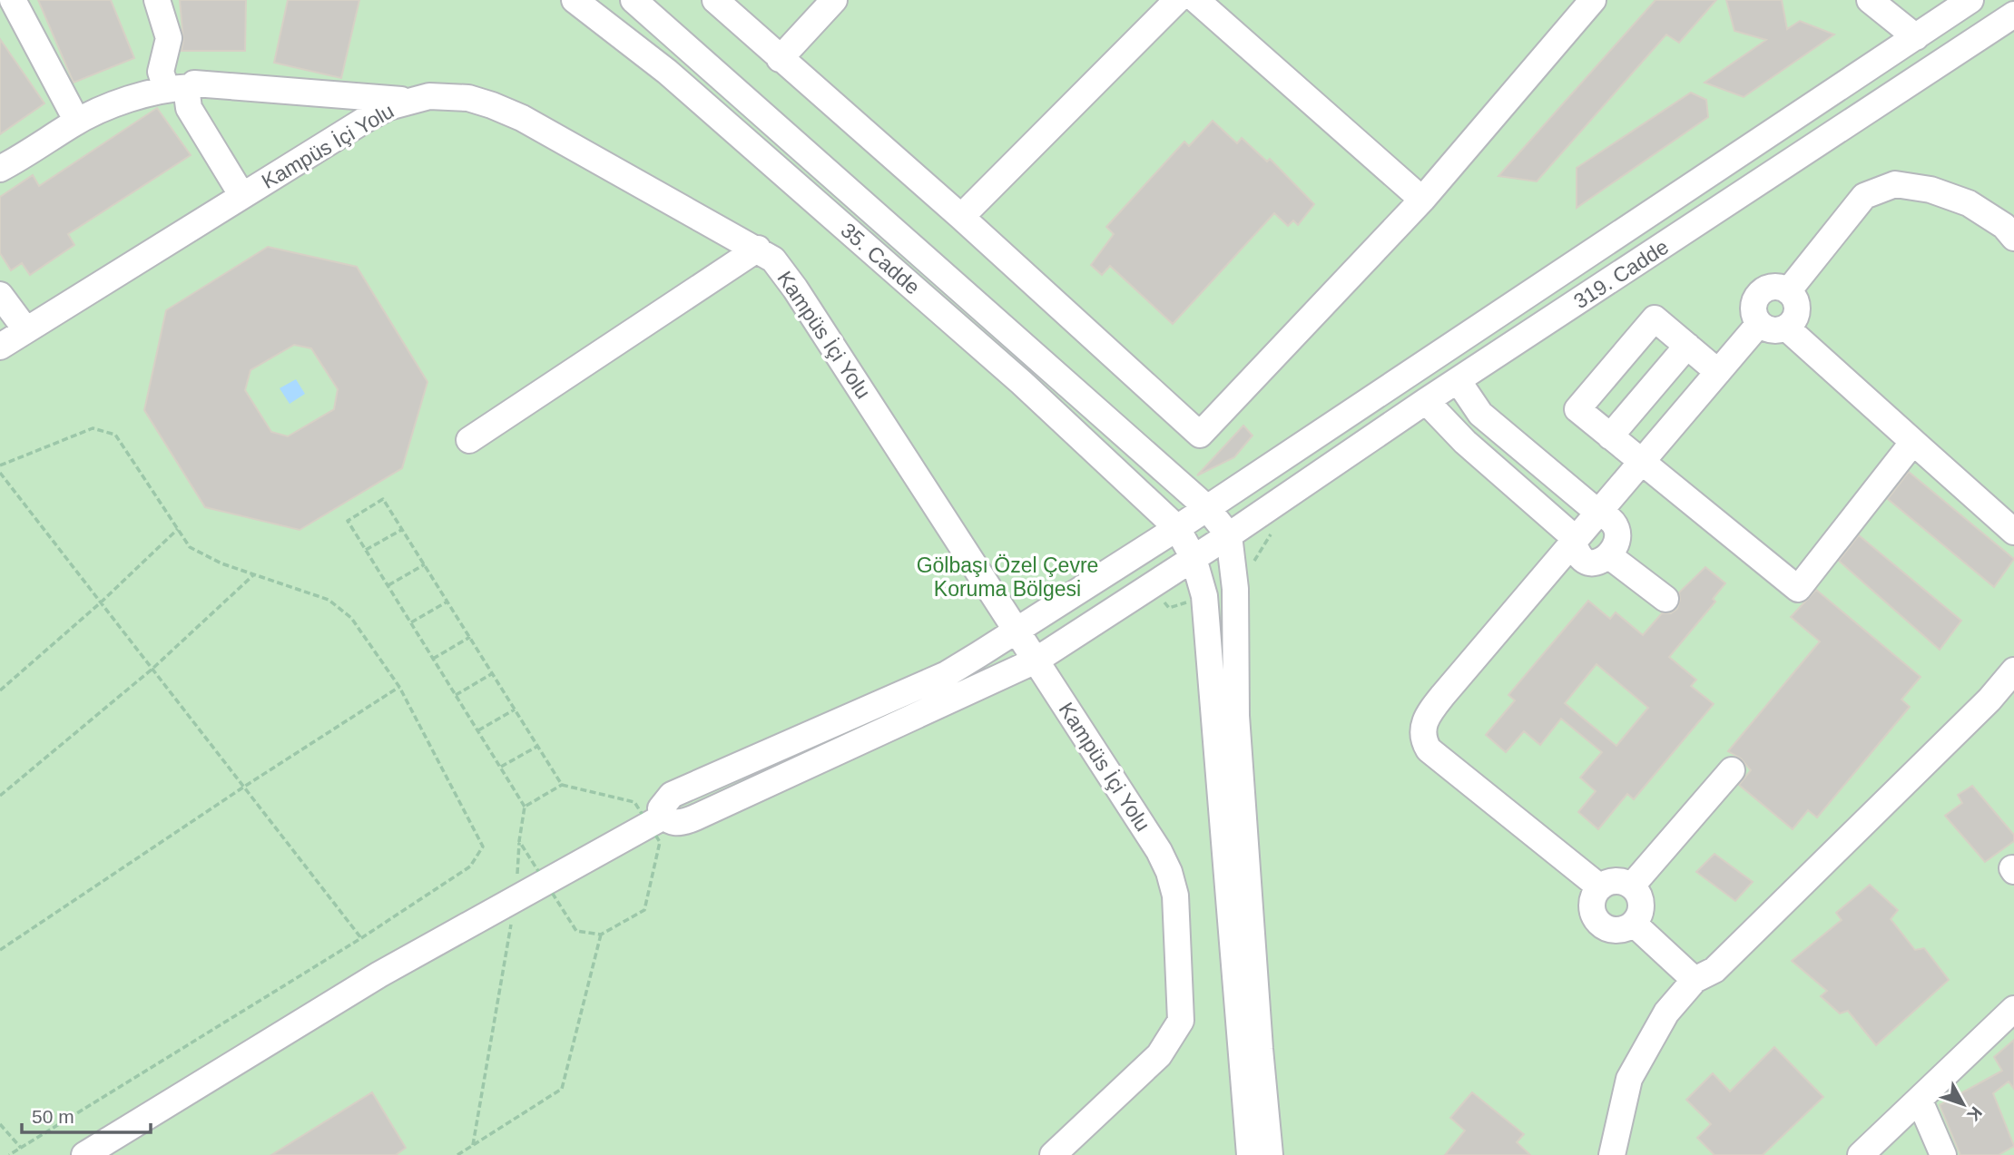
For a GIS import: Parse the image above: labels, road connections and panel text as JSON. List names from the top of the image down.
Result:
{
  "streets": {
    "street": ["Kampüs İçi Yolu", "35. Cadde", "319. Cadde"]
  },
  "crossings": [
    ["Kampüs İçi Yolu", "319. Cadde"],
    ["35. Cadde", "319. Cadde"]
  ],
  "parks": ["Gölbaşı Özel Çevre Koruma Bölgesi"],
  "scale_bar": "50 m",
  "north": "bottom right"
}
